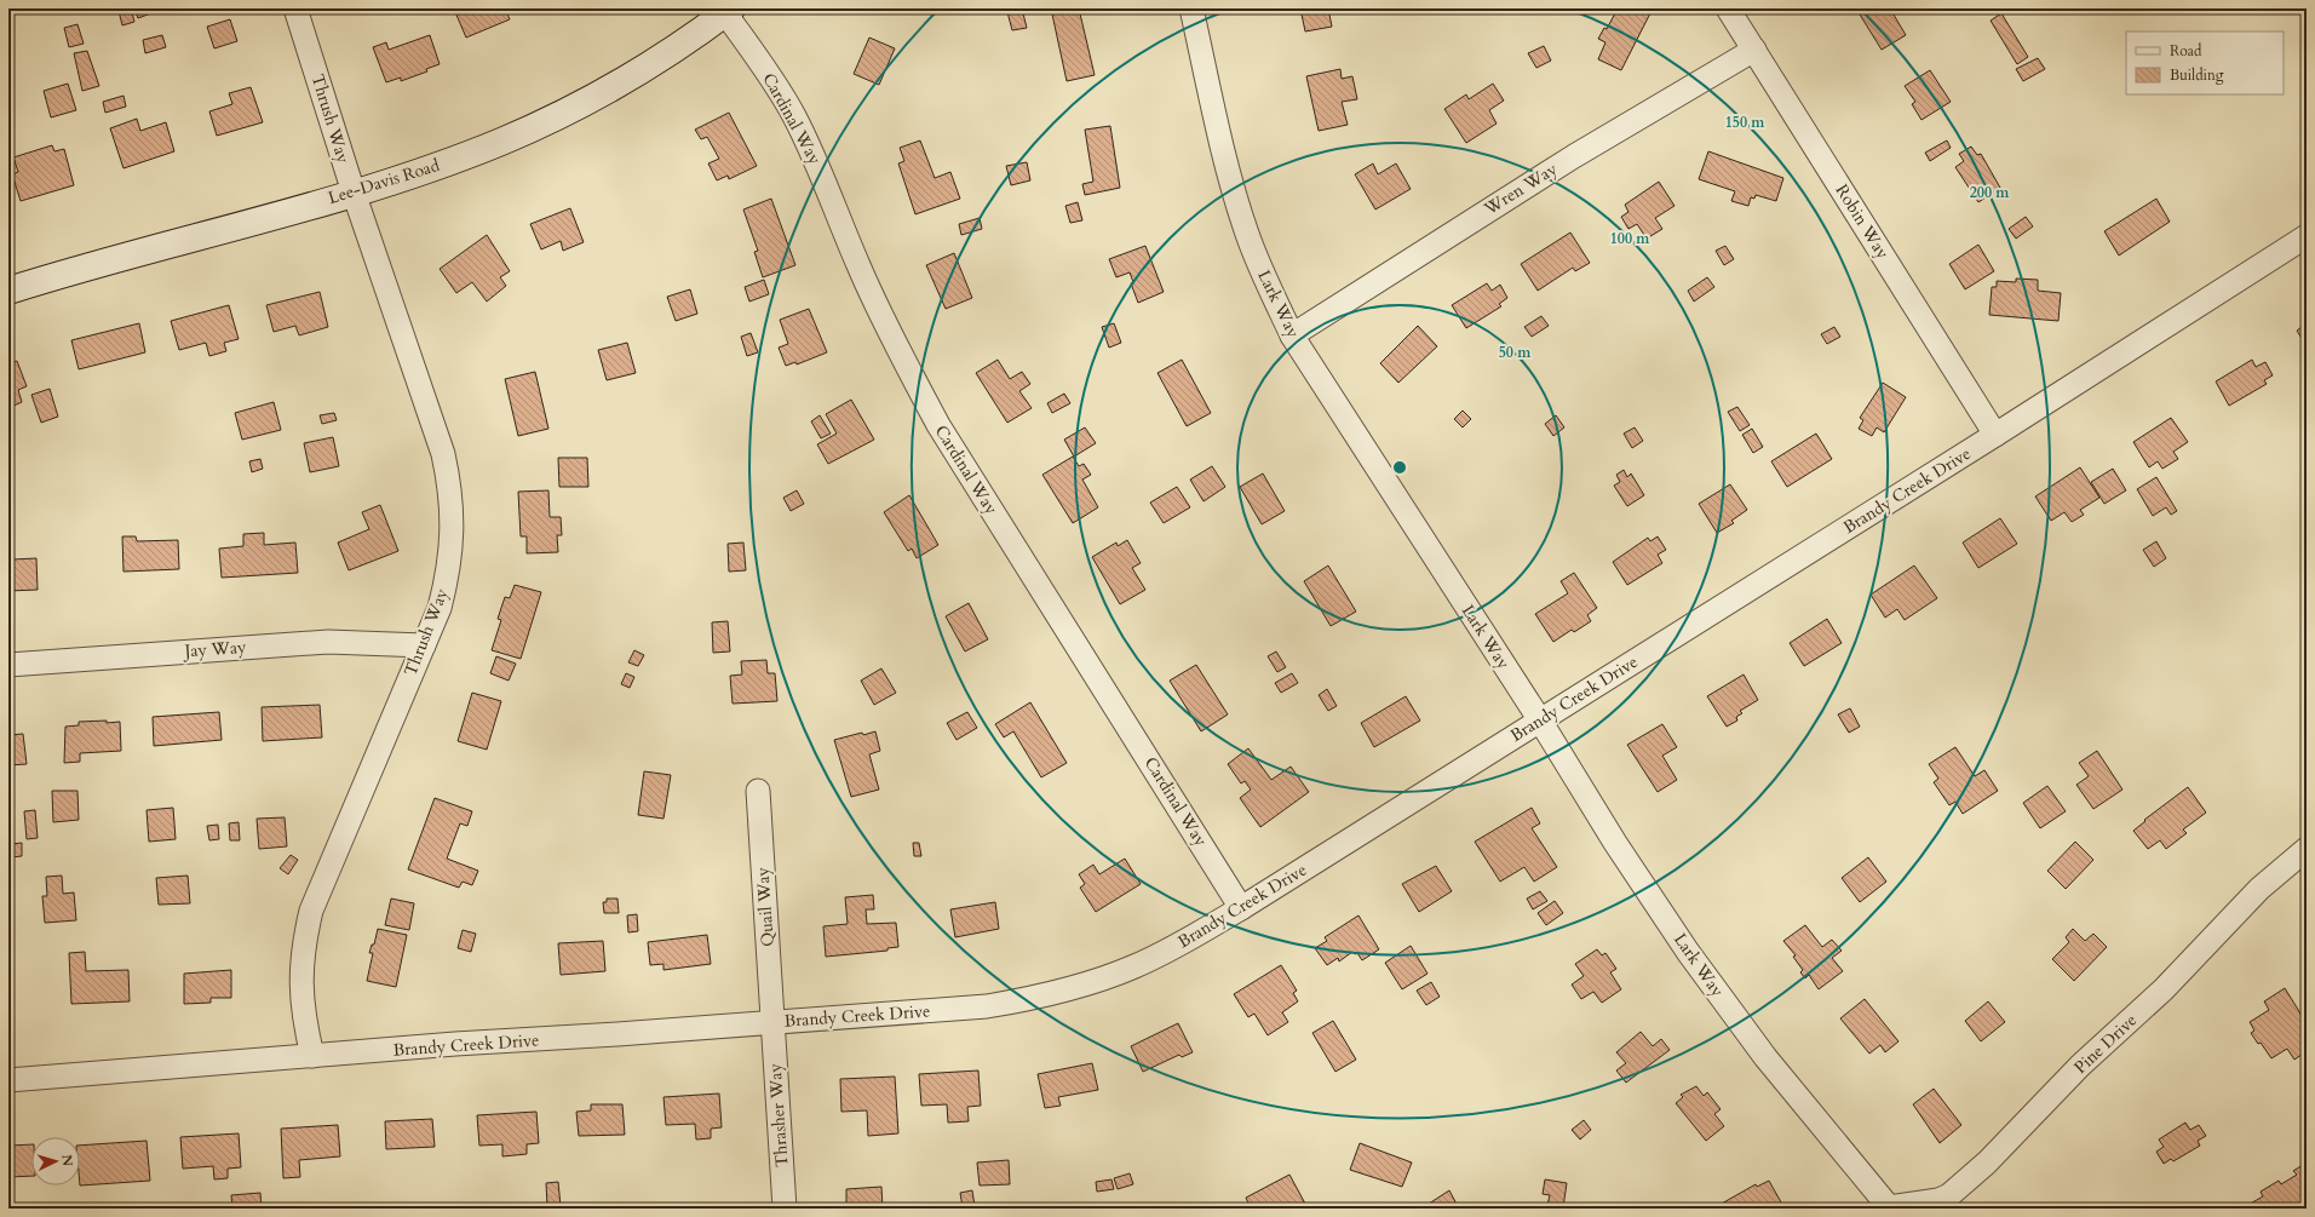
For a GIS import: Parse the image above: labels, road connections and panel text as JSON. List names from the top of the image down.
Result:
{
  "streets": {
    "main road": ["Lee-Davis Road"],
    "street": [
      "Thrush Way",
      "Cardinal Way",
      "Wren Way",
      "Robin Way",
      "Lark Way",
      "Brandy Creek Drive",
      "Jay Way",
      "Quail Way",
      "Pine Drive",
      "Thrasher Way"
    ]
  },
  "crossings": [
    ["Thrush Way", "Lee-Davis Road"],
    ["Thrush Way", "Brandy Creek Drive"],
    ["Thrush Way", "Jay Way"],
    ["Cardinal Way", "Lee-Davis Road"],
    ["Cardinal Way", "Brandy Creek Drive"],
    ["Wren Way", "Robin Way"],
    ["Wren Way", "Lark Way"],
    ["Robin Way", "Brandy Creek Drive"],
    ["Lark Way", "Brandy Creek Drive"],
    ["Lark Way", "Pine Drive"],
    ["Brandy Creek Drive", "Quail Way"],
    ["Brandy Creek Drive", "Thrasher Way"],
    ["Quail Way", "Thrasher Way"]
  ],
  "legend": ["Road", "Building"],
  "north": "right",
  "rings": [
    "150 m",
    "200 m",
    "100 m",
    "50 m"
  ]
}
